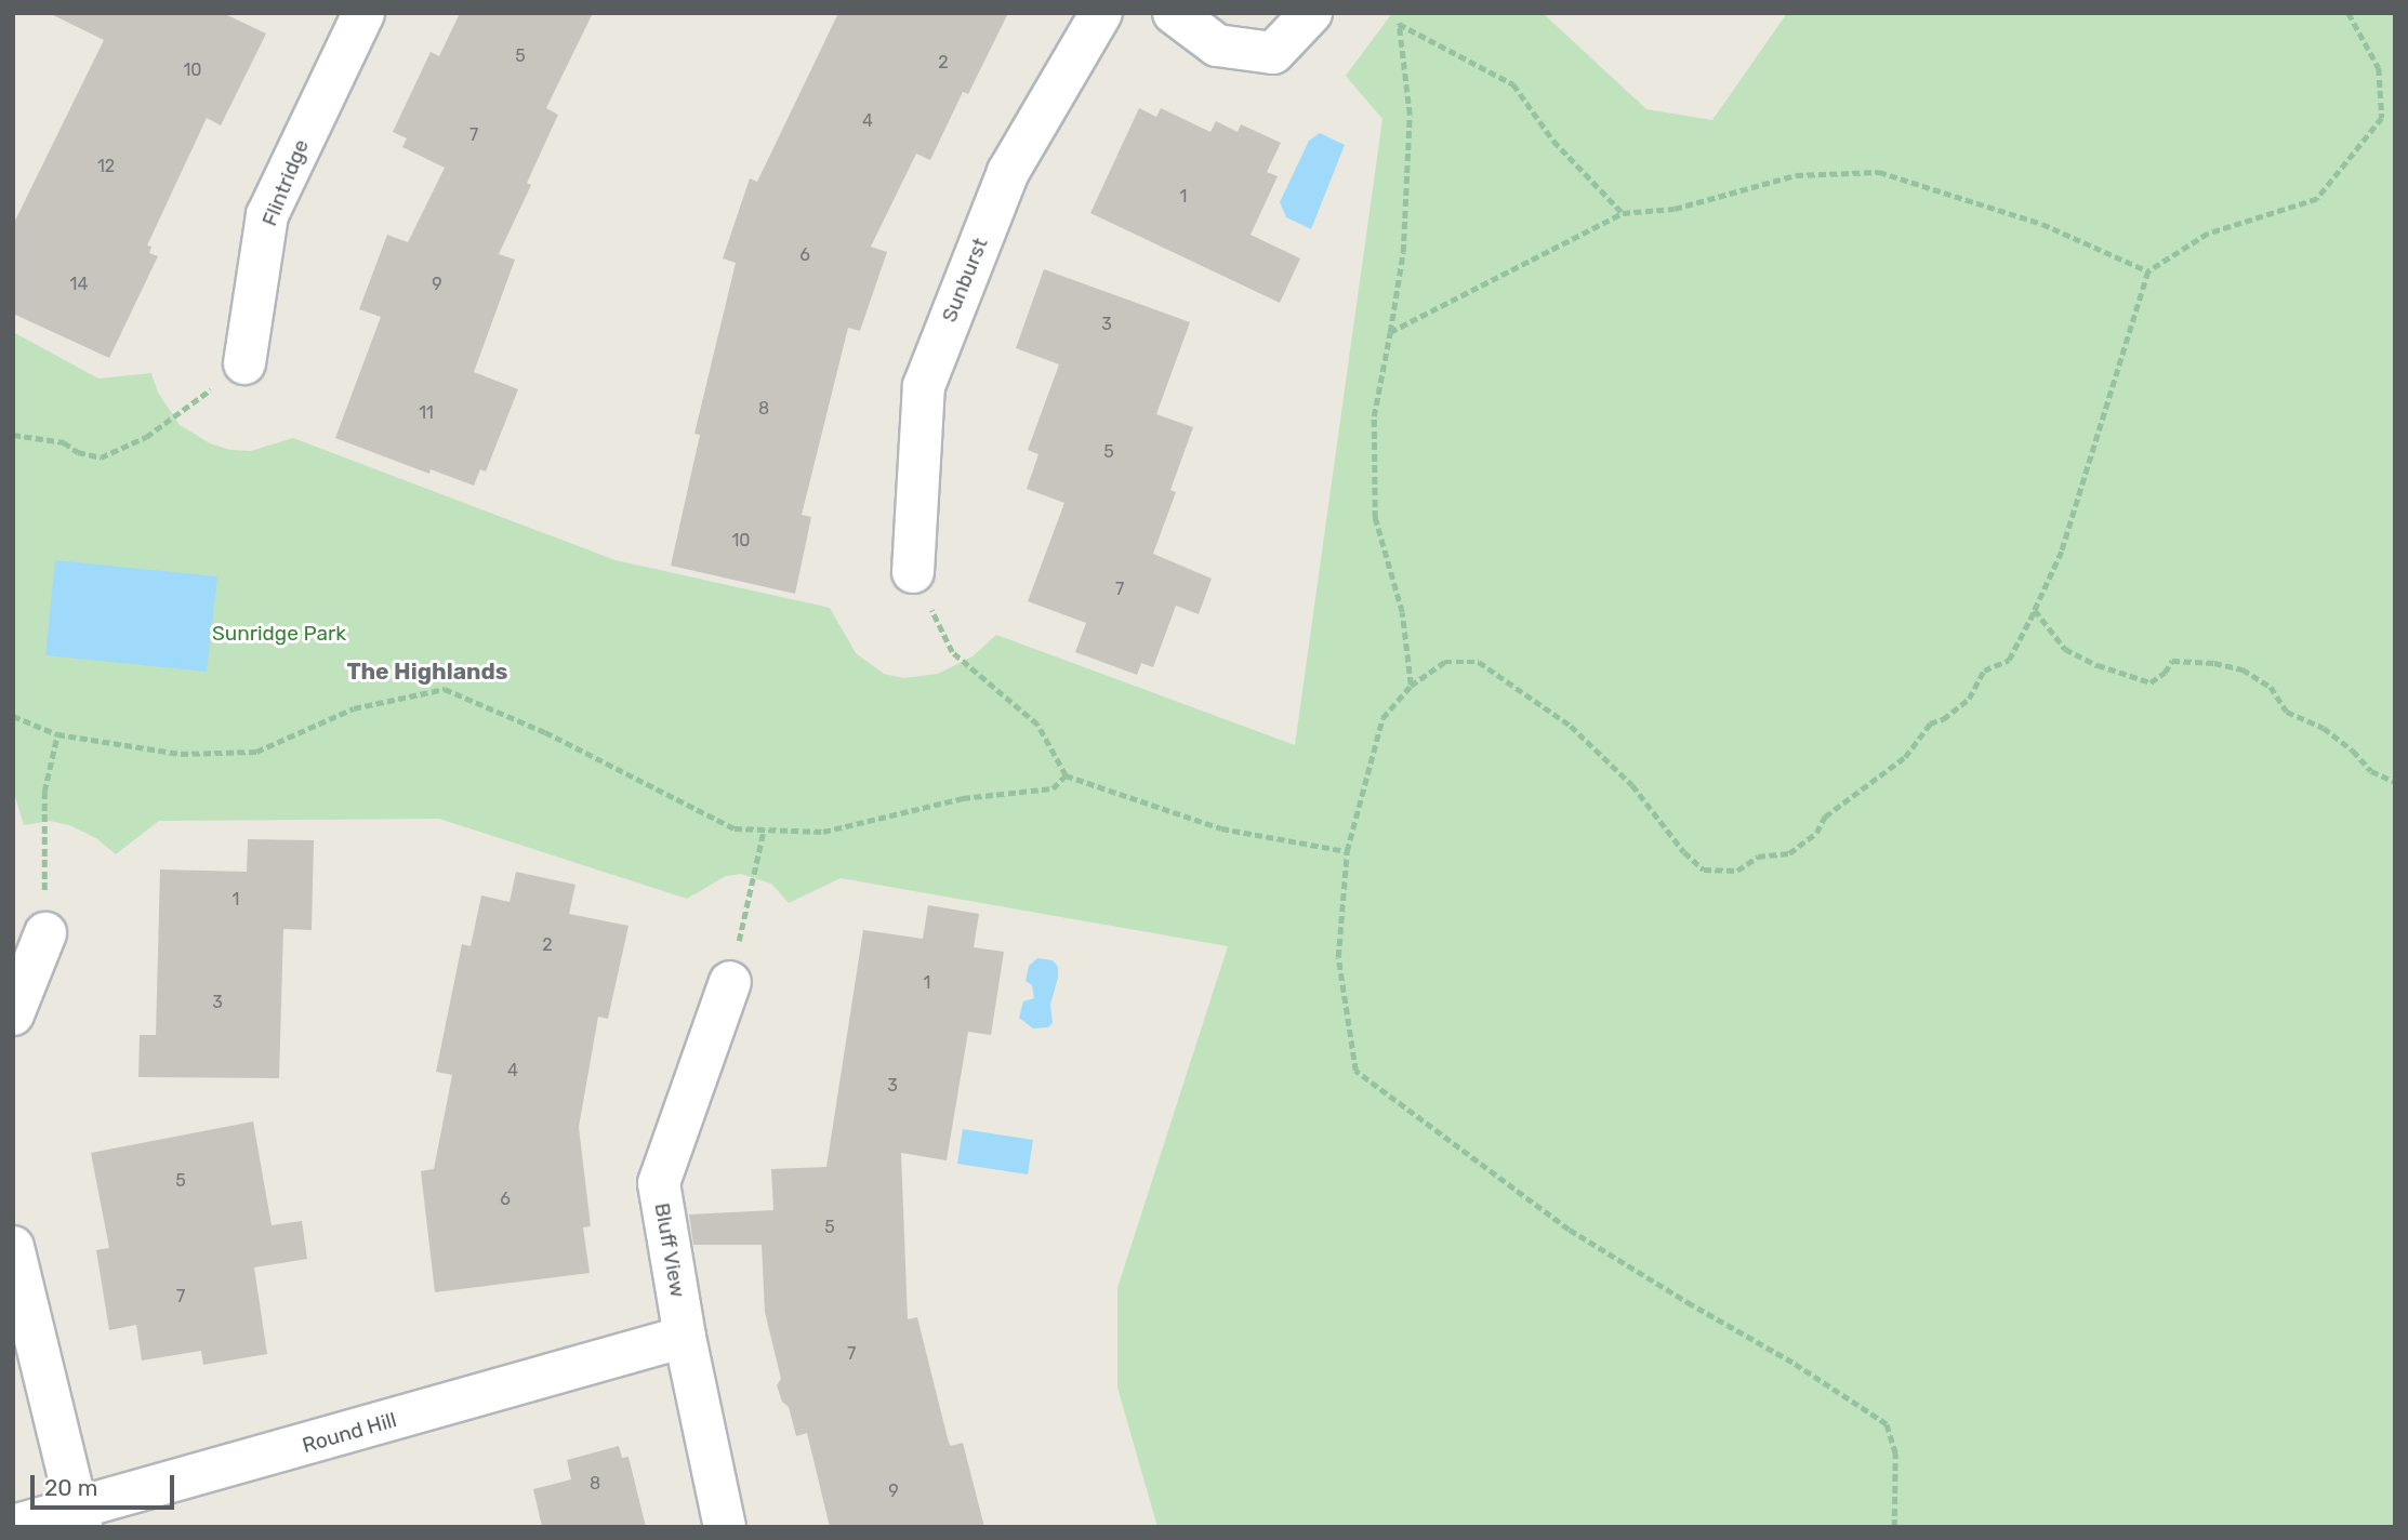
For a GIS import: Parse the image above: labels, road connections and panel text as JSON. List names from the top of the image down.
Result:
{
  "streets": {
    "street": [
      "Flintridge",
      "Sunburst",
      "Bluff View",
      "Round Hill"
    ]
  },
  "crossings": [
    ["Bluff View", "Round Hill"]
  ],
  "districts": ["The Highlands"],
  "parks": ["Sunridge Park"],
  "house_numbers": [
    "5",
    "2",
    "10",
    "4",
    "7",
    "12",
    "1",
    "6",
    "14",
    "9",
    "3",
    "8",
    "11",
    "5",
    "10",
    "7",
    "1",
    "2",
    "1",
    "3",
    "4",
    "3",
    "5",
    "6",
    "5",
    "7",
    "7",
    "8",
    "9"
  ],
  "scale_bar": "20 m"
}
